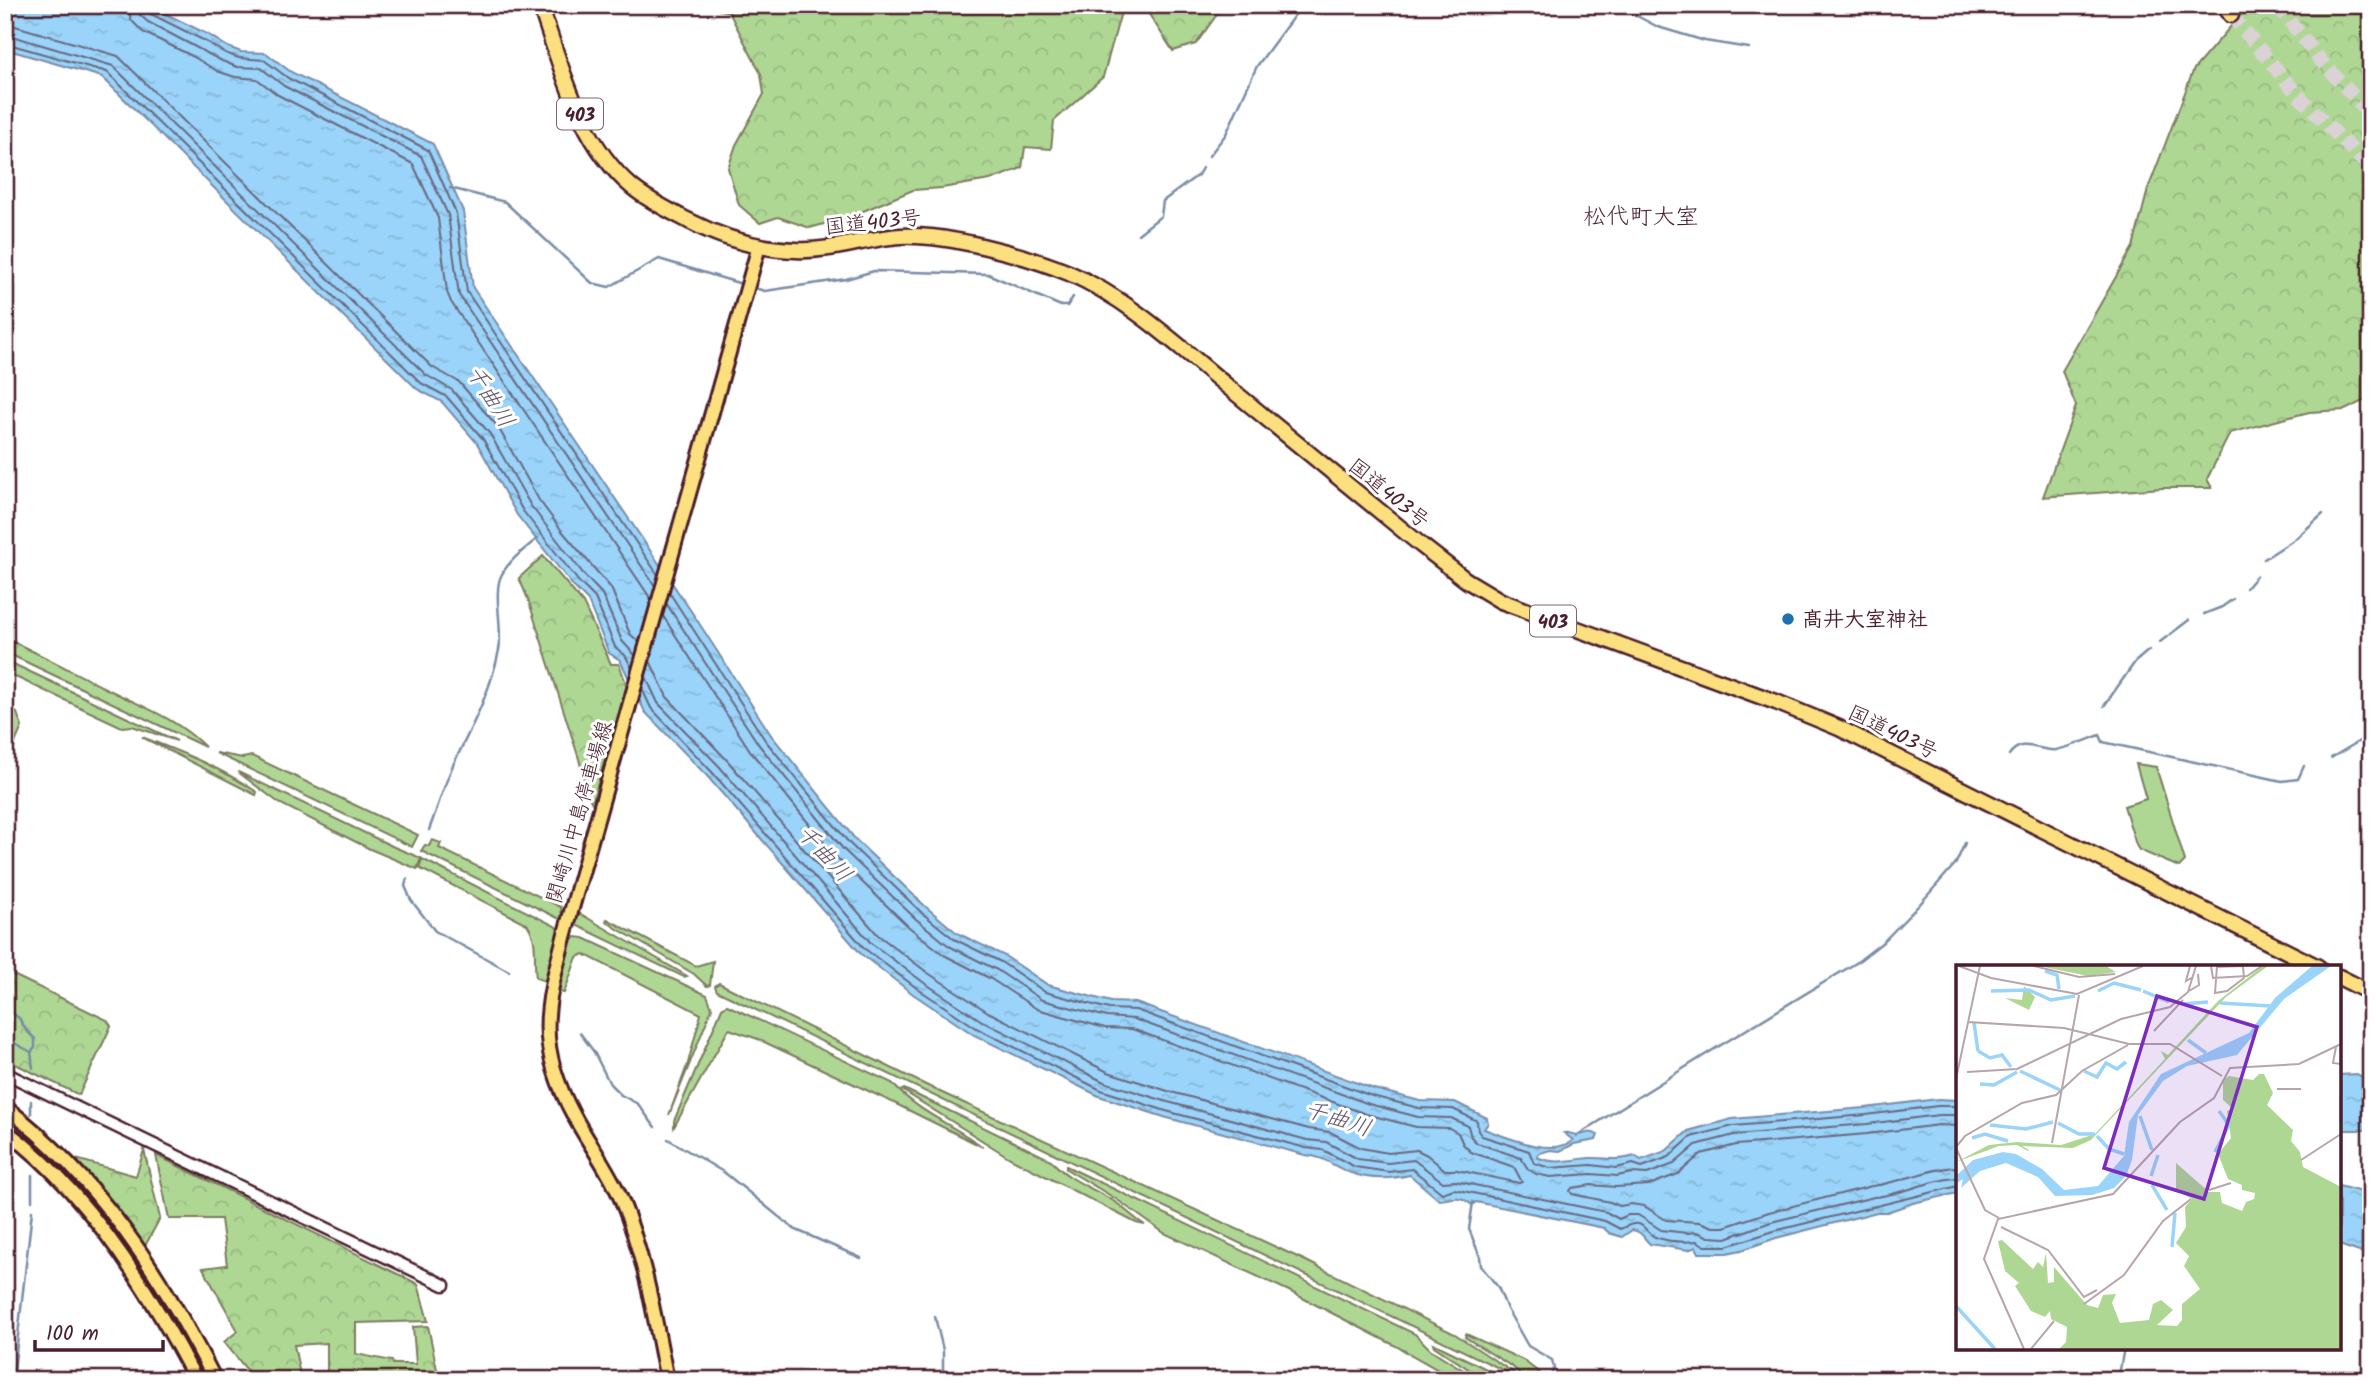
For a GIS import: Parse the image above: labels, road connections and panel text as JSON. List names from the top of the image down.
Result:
{
  "streets": {
    "highway": ["403", "国道403号"],
    "main road": ["関崎川中島停車場線"]
  },
  "crossings": [
    ["国道403号", "関崎川中島停車場線"]
  ],
  "districts": ["松代町大室"],
  "water": ["千曲川"],
  "places": ["髙井大室神社"],
  "scale_bar": "100 m"
}
